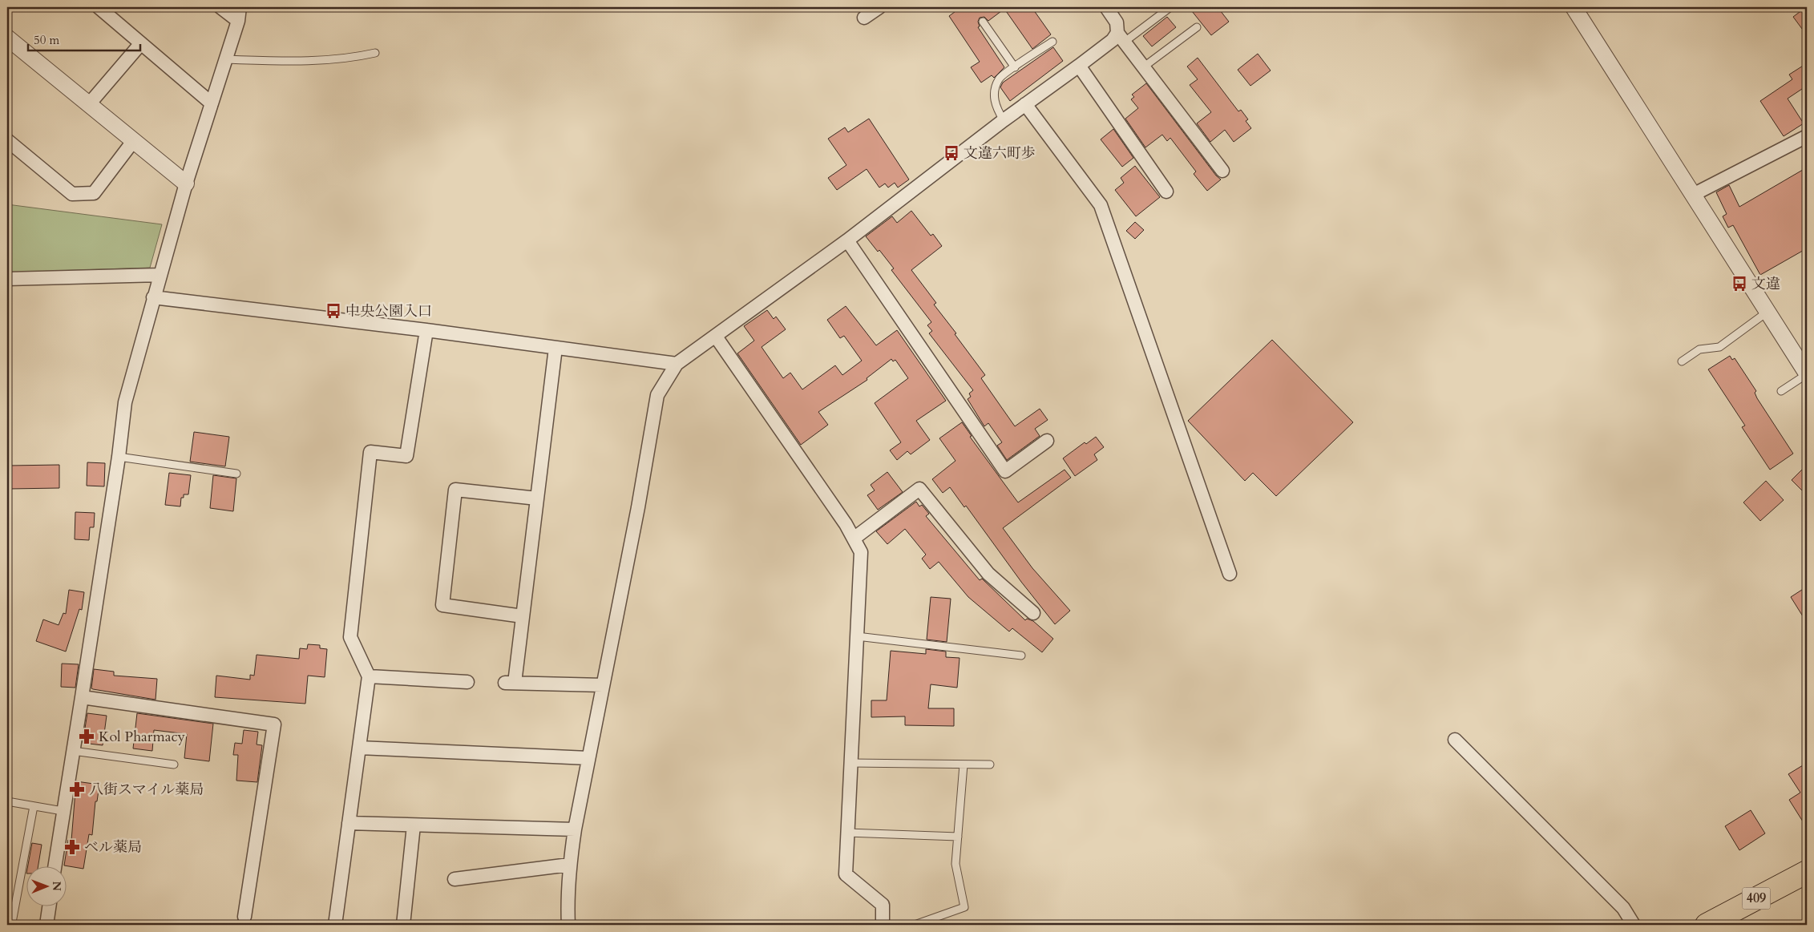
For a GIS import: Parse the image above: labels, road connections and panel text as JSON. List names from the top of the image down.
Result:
{
  "streets": {
    "highway": ["409"]
  },
  "places": {
    "bus stop": ["文違六町歩", "文違", "中央公園入口"],
    "pharmacy": ["Kol Pharmacy", "八街スマイル薬局", "ベル薬局"]
  },
  "scale_bar": "50 m",
  "north": "right"
}
